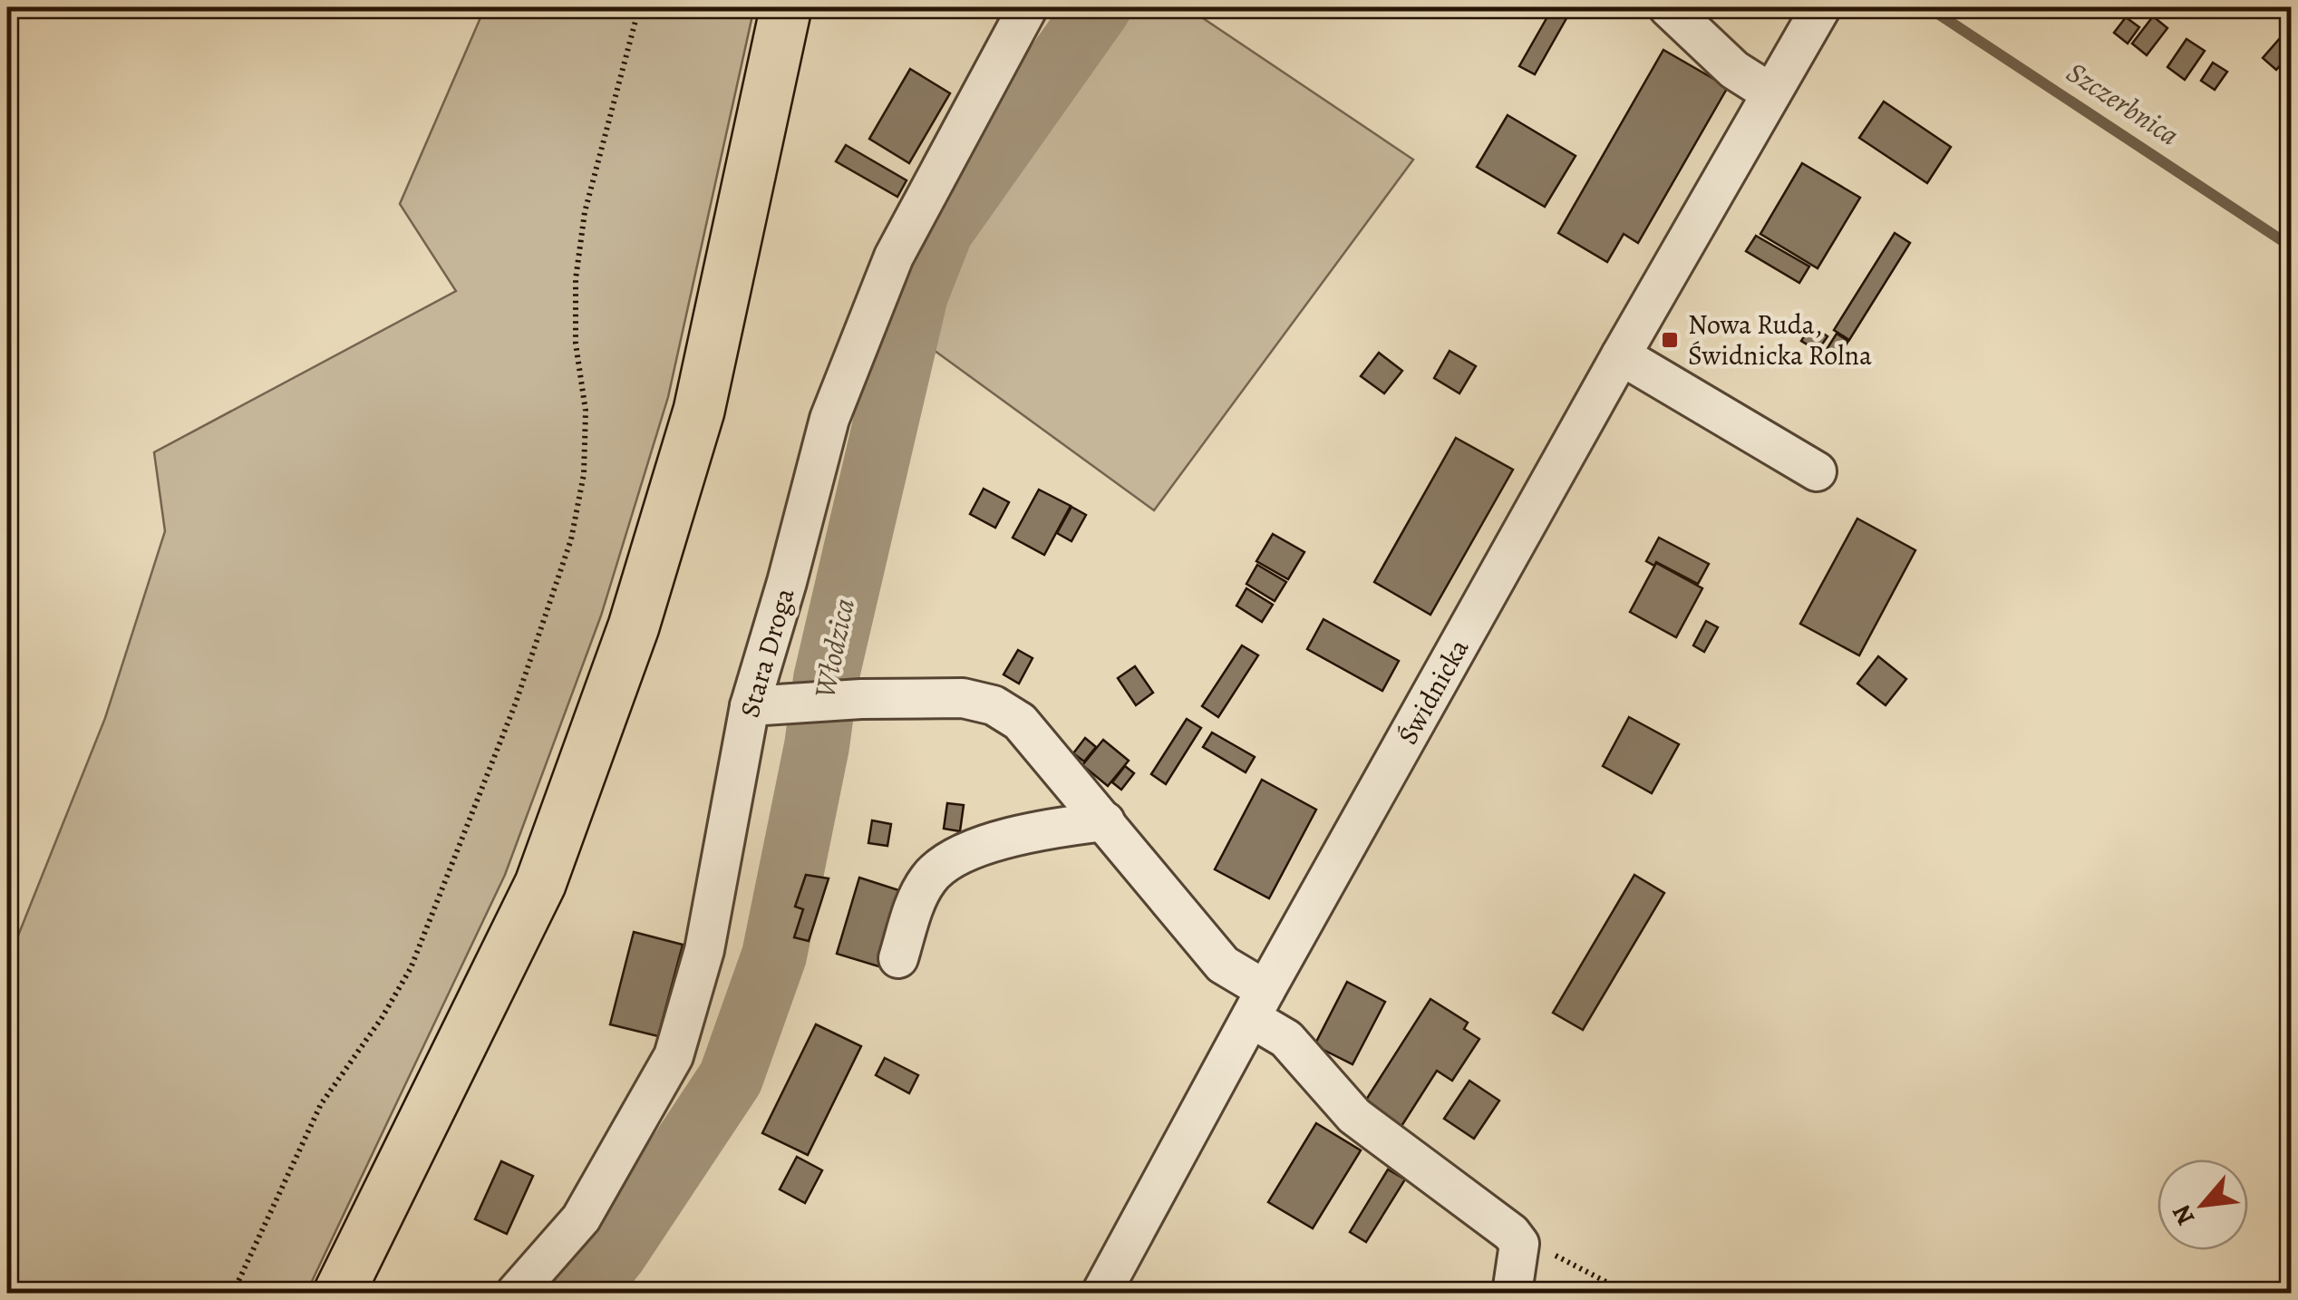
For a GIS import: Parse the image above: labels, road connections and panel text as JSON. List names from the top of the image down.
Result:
{
  "streets": {
    "street": ["Stara Droga", "Świdnicka"]
  },
  "water": ["Szczerbnica", "Włodzica"],
  "places": {
    "transit": ["Nowa Ruda, Świdnicka Rolna"]
  },
  "north": "bottom left"
}
